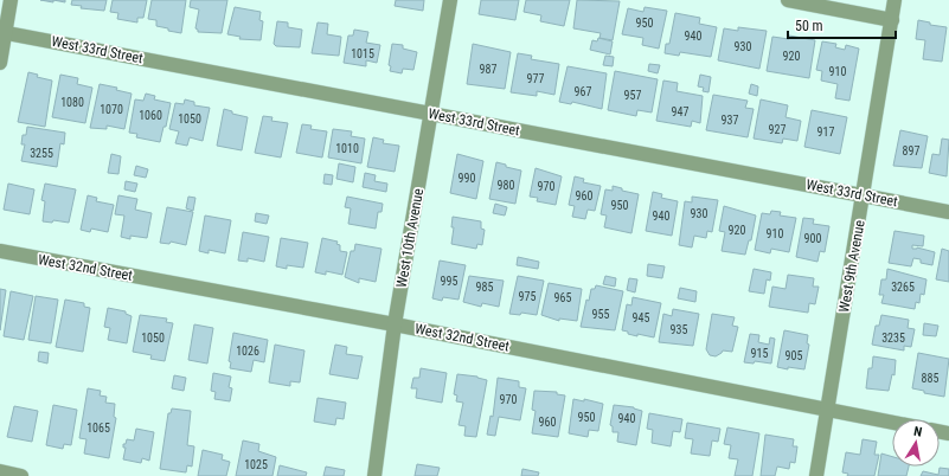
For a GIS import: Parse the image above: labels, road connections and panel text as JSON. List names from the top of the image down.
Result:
{
  "streets": {
    "street": [
      "West 33rd Street",
      "West 10th Avenue",
      "West 9th Avenue",
      "West 32nd Street"
    ]
  },
  "crossings": [
    ["West 33rd Street", "West 10th Avenue"],
    ["West 33rd Street", "West 9th Avenue"],
    ["West 10th Avenue", "West 32nd Street"],
    ["West 9th Avenue", "West 32nd Street"]
  ],
  "house_numbers": [
    "950",
    "940",
    "930",
    "1015",
    "920",
    "987",
    "910",
    "977",
    "967",
    "957",
    "1080",
    "1070",
    "947",
    "1060",
    "1050",
    "937",
    "927",
    "917",
    "1010",
    "897",
    "3255",
    "990",
    "980",
    "970",
    "960",
    "950",
    "930",
    "940",
    "920",
    "910",
    "900",
    "995",
    "985",
    "3265",
    "975",
    "965",
    "955",
    "945",
    "935",
    "1050",
    "3235",
    "1026",
    "915",
    "905",
    "885",
    "970",
    "950",
    "940",
    "960",
    "1065",
    "1025"
  ],
  "scale_bar": "50 m",
  "north": "top"
}
